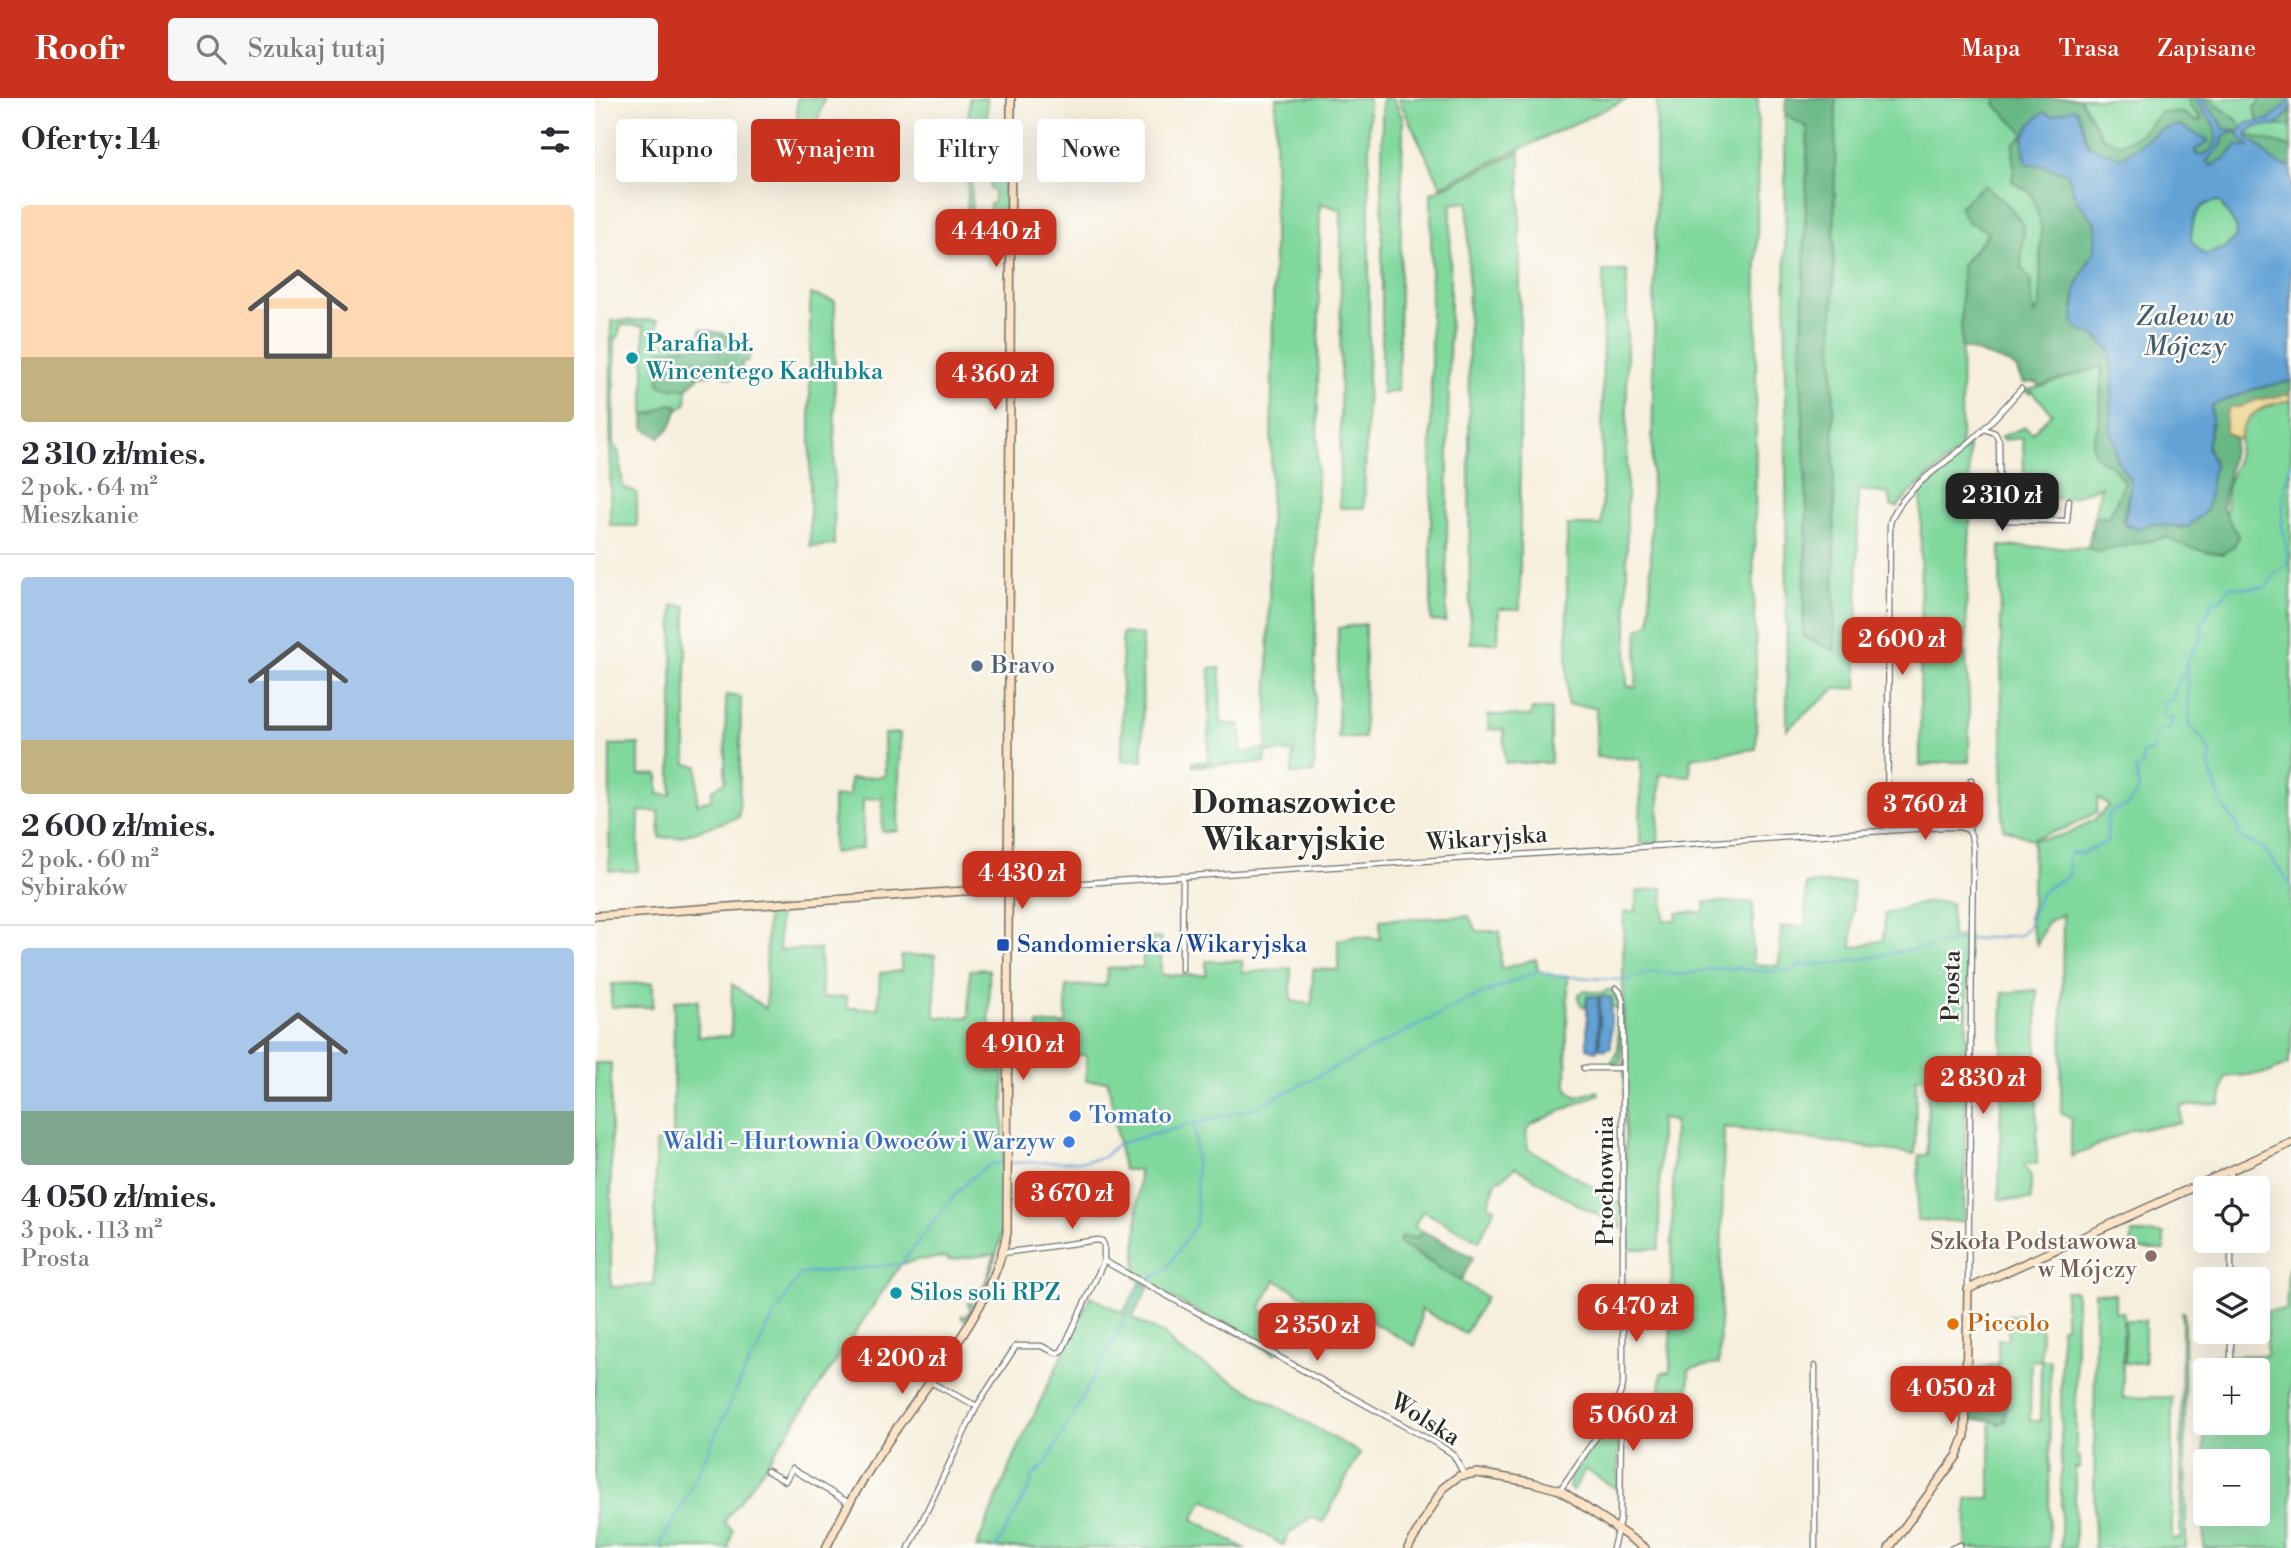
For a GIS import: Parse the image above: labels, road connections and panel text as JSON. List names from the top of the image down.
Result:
{
  "streets": {
    "street": [
      "Wikaryjska",
      "Prosta",
      "Prochownia",
      "Wolska"
    ]
  },
  "crossings": [
    ["Wikaryjska", "Prosta"]
  ],
  "districts": ["Domaszowice Wikaryjskie"],
  "water": ["Zalew w Mójczy"],
  "places": {
    "other": [
      "Parafia bł. Wincentego Kadłubka",
      "Bravo",
      "Tomato",
      "Waldi - Hurtownia Owoców i Warzyw",
      "Szkoła Podstawowa w Mójczy",
      "Silos soli RPZ",
      "Piccolo"
    ],
    "transit": ["Sandomierska / Wikaryjska"]
  },
  "page": {
    "header": "Roofr",
    "search": "Szukaj tutaj",
    "nav": ["Mapa", "Trasa", "Zapisane"],
    "heading": "Oferty: 14",
    "chip": [
      "Kupno",
      "Wynajem",
      "Filtry",
      "Nowe"
    ],
    "list": [
      {
        "name": "2 310 zł/mies.",
        "note": "2 pok. · 64 m² · Mieszkanie"
      },
      {
        "name": "2 600 zł/mies.",
        "note": "2 pok. · 60 m² · Sybiraków"
      },
      {
        "name": "4 050 zł/mies.",
        "note": "3 pok. · 113 m² · Prosta"
      }
    ],
    "price": [
      "4 440 zł",
      "4 360 zł",
      "2 310 zł",
      "2 600 zł",
      "3 760 zł",
      "4 430 zł",
      "4 910 zł",
      "2 830 zł",
      "3 670 zł",
      "6 470 zł",
      "2 350 zł",
      "4 200 zł",
      "4 050 zł",
      "5 060 zł"
    ],
    "map_buttons": ["+", "−"]
  }
}
